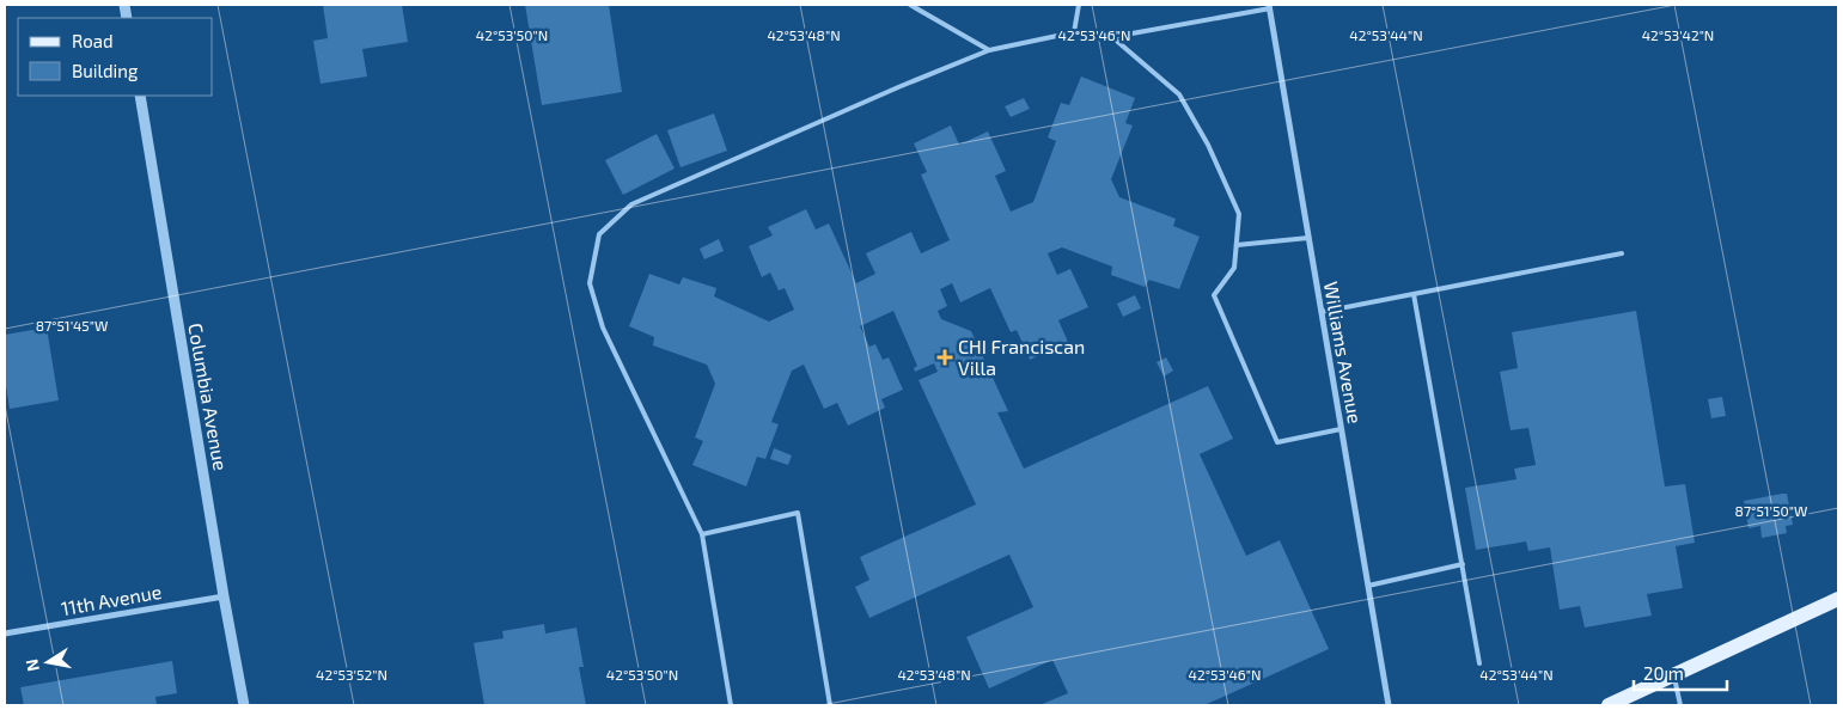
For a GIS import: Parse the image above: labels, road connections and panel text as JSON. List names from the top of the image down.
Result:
{
  "streets": {
    "street": ["Williams Avenue", "Columbia Avenue", "11th Avenue"]
  },
  "crossings": [
    ["Columbia Avenue", "11th Avenue"]
  ],
  "places": {
    "health": ["CHI Franciscan Villa"]
  },
  "legend": ["Road", "Building"],
  "scale_bar": "20 m",
  "north": "left",
  "coordinates": [
    "42°53'50\"N",
    "42°53'48\"N",
    "42°53'46\"N",
    "42°53'44\"N",
    "42°53'42\"N",
    "87°51'45\"W",
    "87°51'50\"W",
    "42°53'52\"N"
  ]
}
